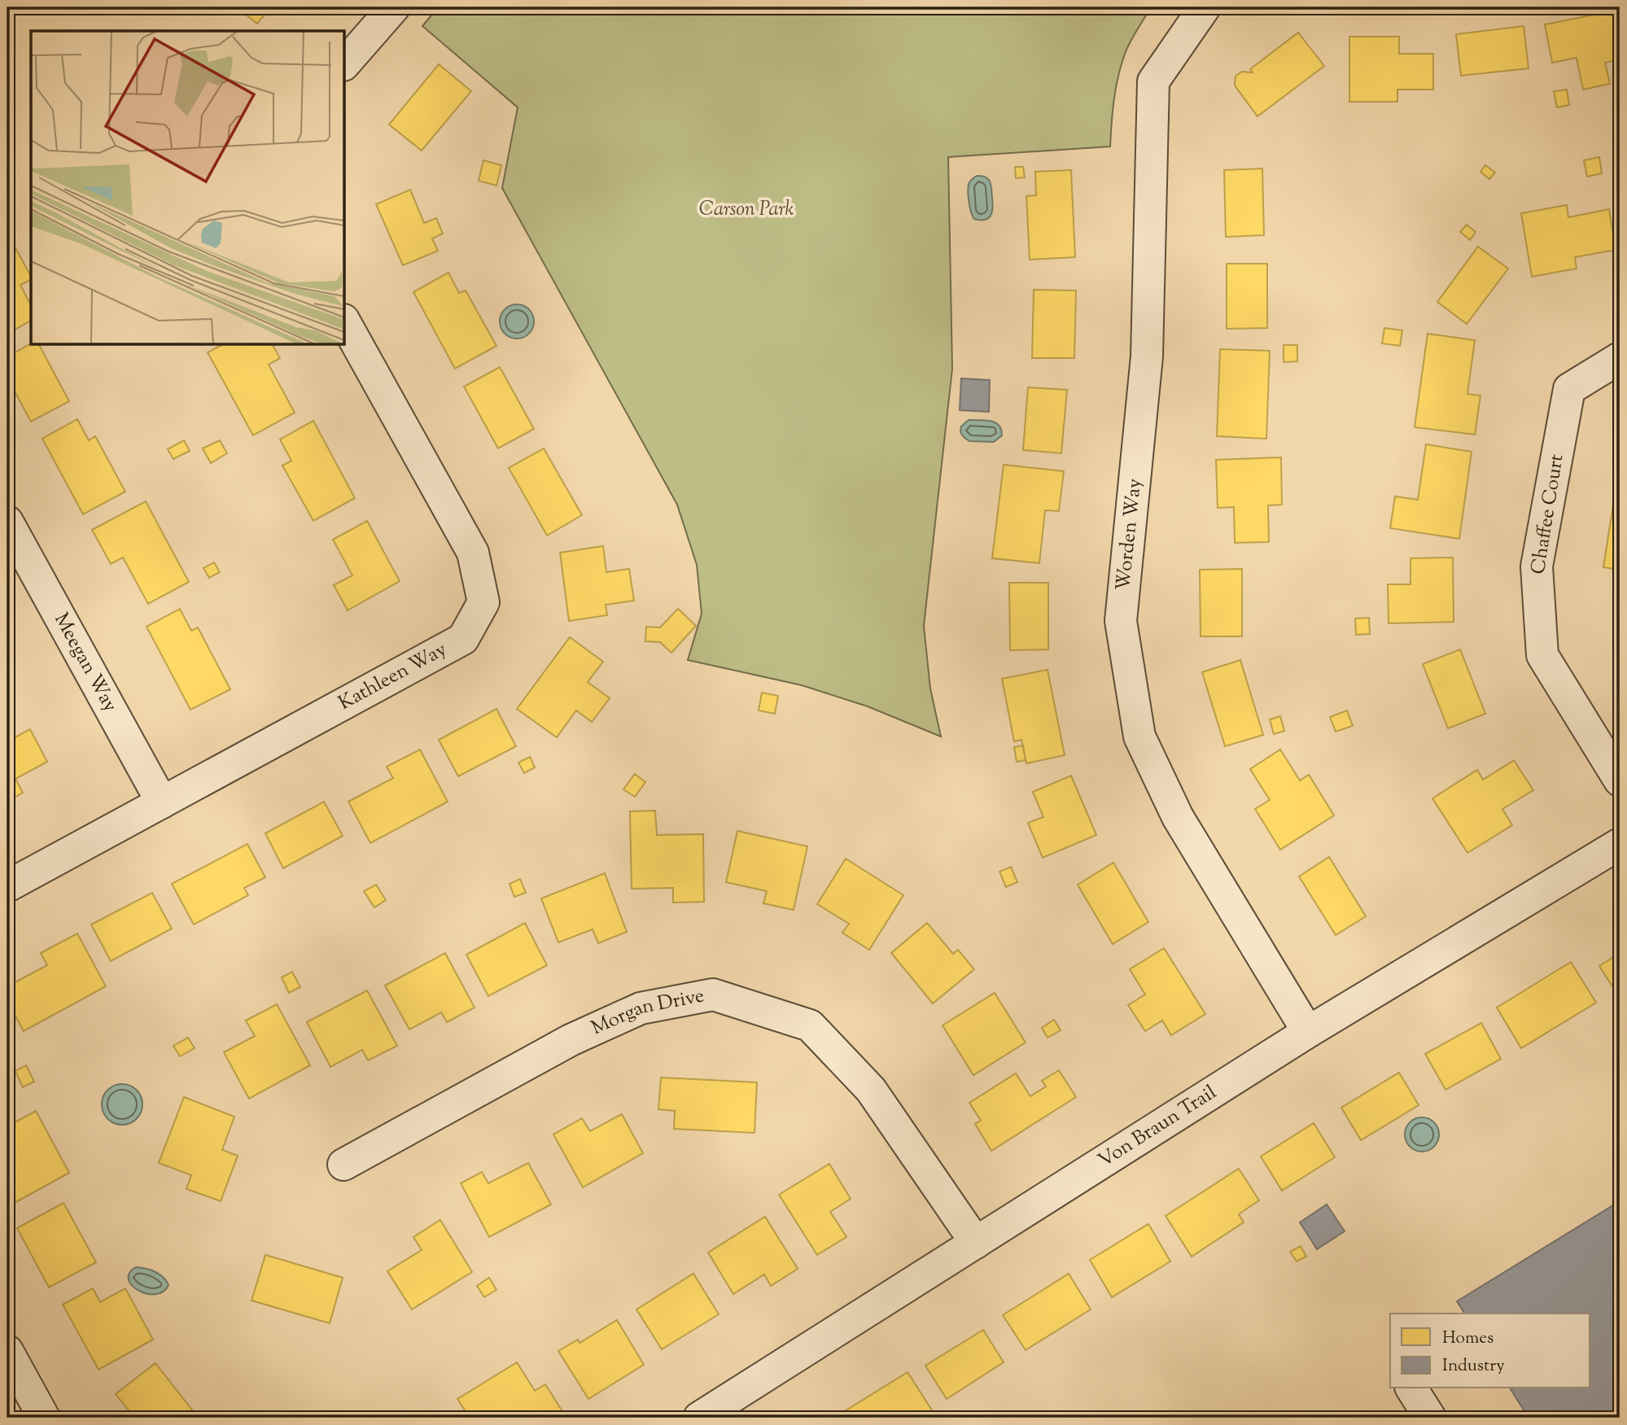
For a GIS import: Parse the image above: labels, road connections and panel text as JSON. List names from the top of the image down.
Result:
{
  "streets": {
    "street": [
      "Chaffee Court",
      "Worden Way",
      "Meegan Way",
      "Kathleen Way",
      "Morgan Drive",
      "Von Braun Trail"
    ]
  },
  "crossings": [
    ["Worden Way", "Von Braun Trail"],
    ["Meegan Way", "Kathleen Way"],
    ["Morgan Drive", "Von Braun Trail"]
  ],
  "parks": ["Carson Park"],
  "legend": ["Homes", "Industry"]
}
